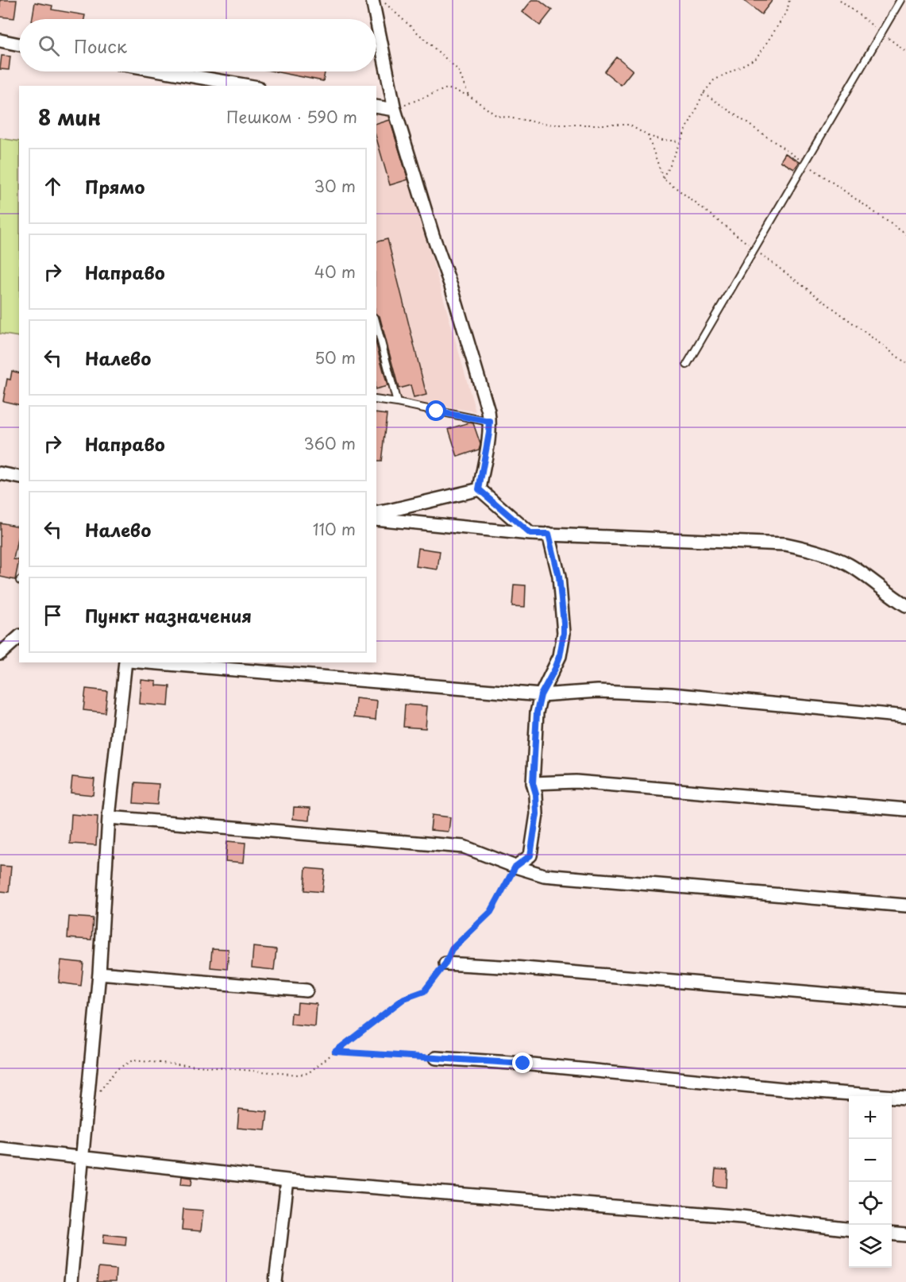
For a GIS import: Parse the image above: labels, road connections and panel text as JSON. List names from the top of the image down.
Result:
{
  "page": {
    "search": "Поиск",
    "heading": ["8 мин", "Пешком · 590 m"],
    "list": [
      ["Прямо", "30 m"],
      ["Направо", "40 m"],
      ["Налево", "50 m"],
      ["Направо", "360 m"],
      ["Налево", "110 m"],
      "Пункт назначения"
    ],
    "map_buttons": ["+", "−"]
  }
}
